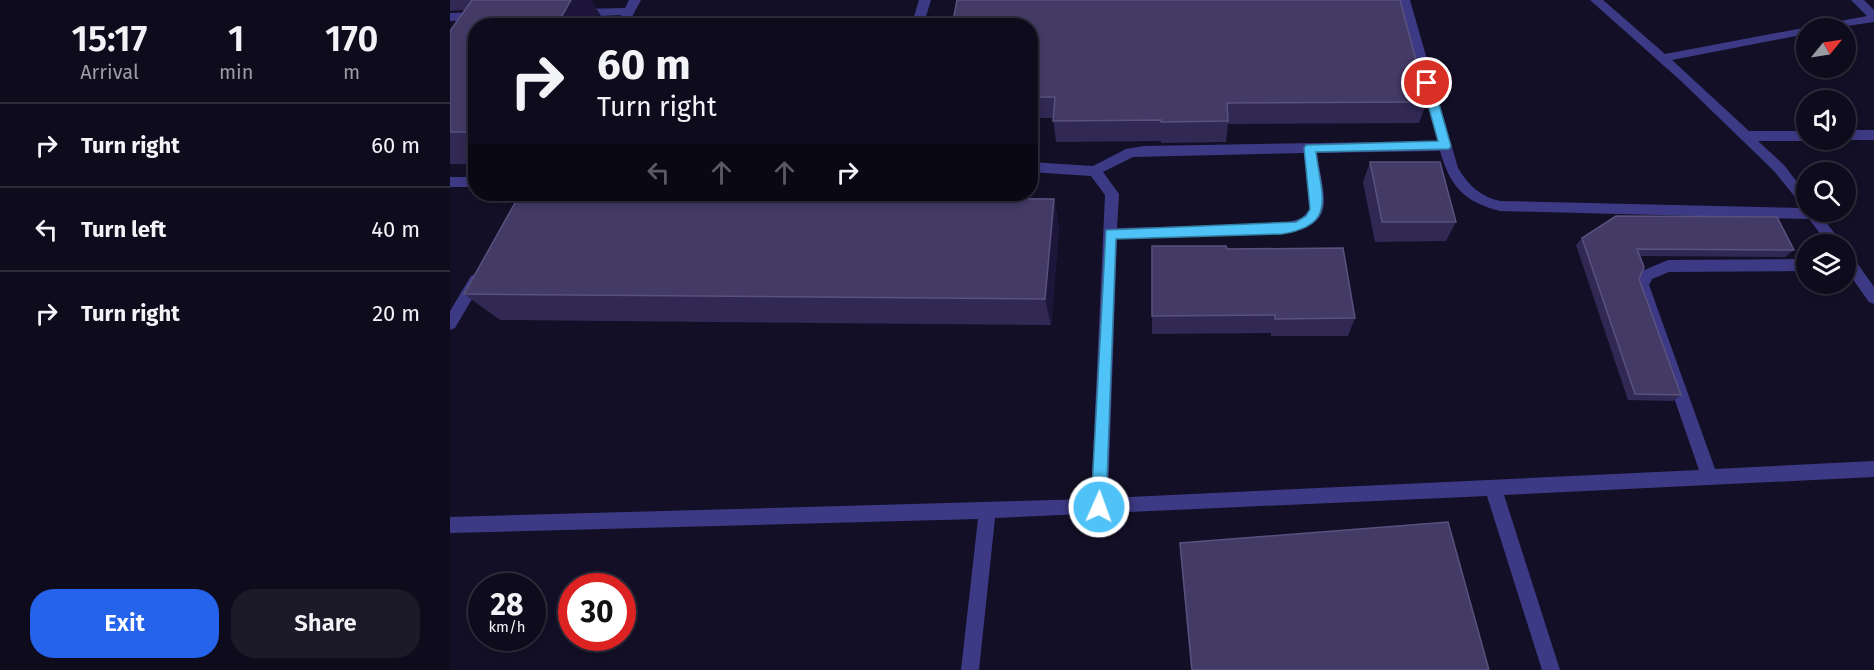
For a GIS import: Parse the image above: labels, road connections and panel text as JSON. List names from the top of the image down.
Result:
{
  "north": "top right",
  "page": {
    "eta": [
      "15:17",
      "Arrival",
      "1",
      "min",
      "170",
      "m"
    ],
    "turn": ["60 m", "Turn right"],
    "list": [
      {
        "name": "Turn right",
        "value": "60 m"
      },
      {
        "name": "Turn left",
        "value": "40 m"
      },
      {
        "name": "Turn right",
        "value": "20 m"
      }
    ],
    "speed": "28 km/h",
    "limit": "30",
    "buttons": ["Exit", "Share"]
  }
}
